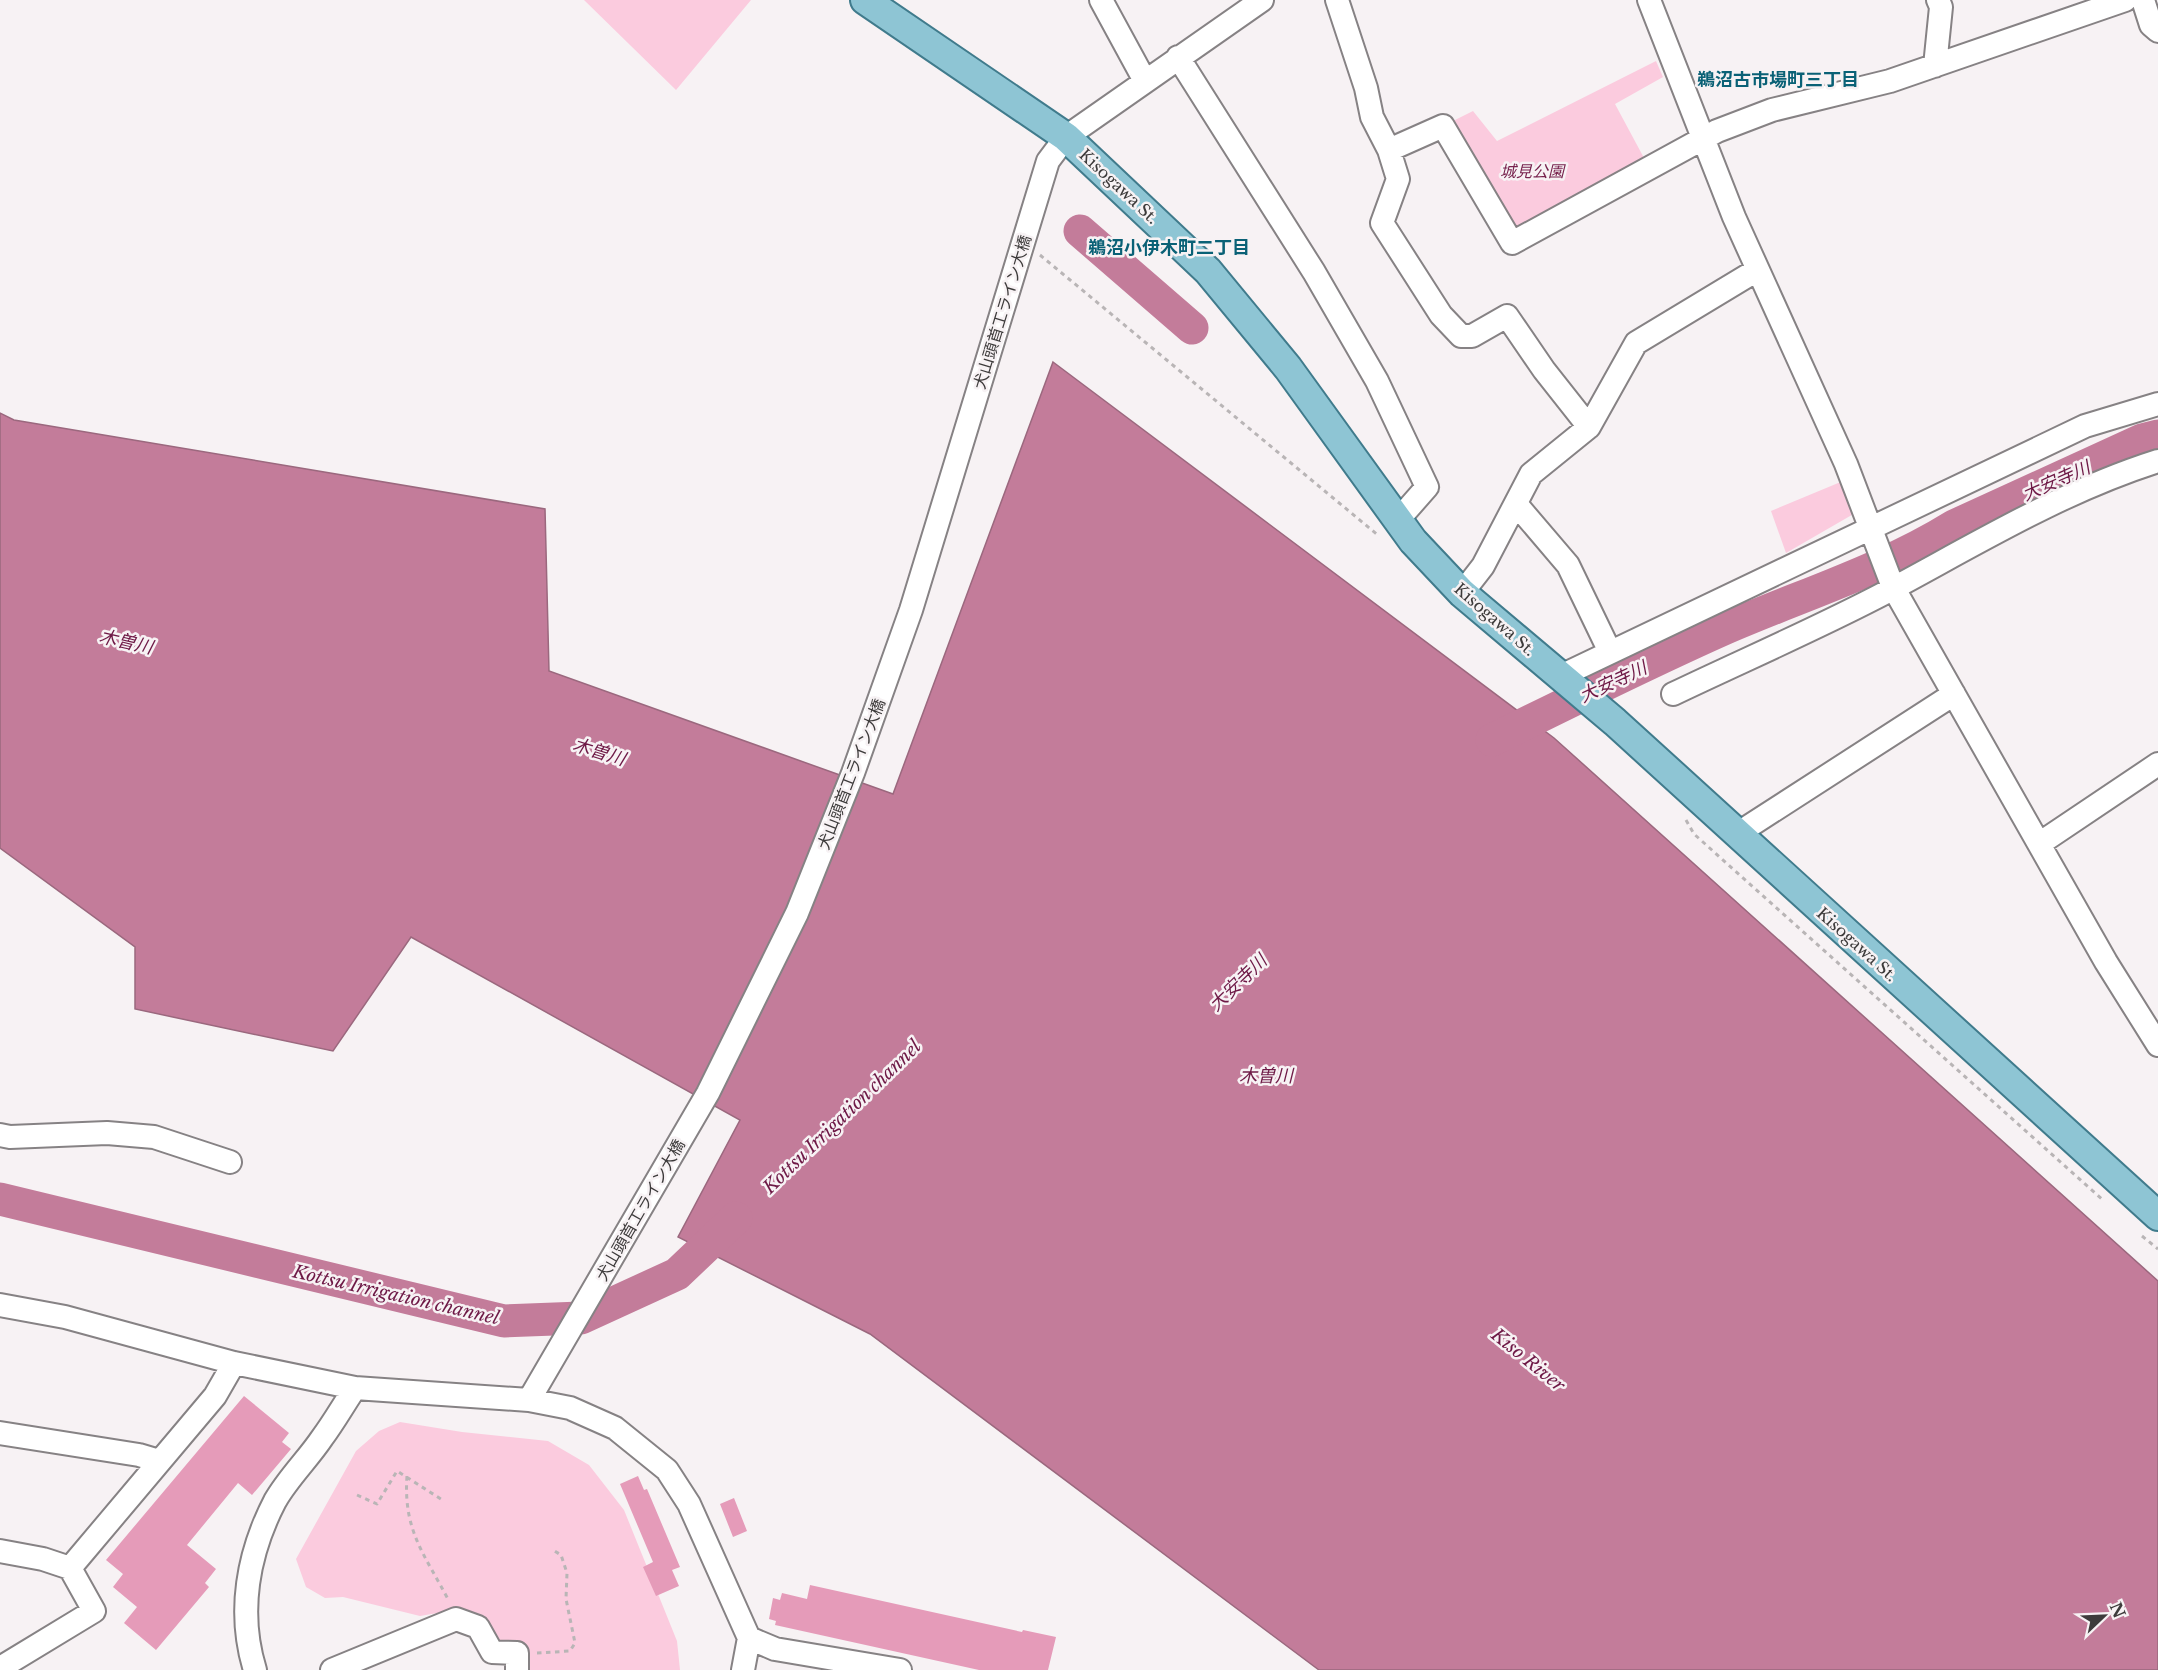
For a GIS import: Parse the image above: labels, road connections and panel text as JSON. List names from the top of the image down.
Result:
{
  "streets": {
    "main road": ["Kisogawa St."],
    "street": ["犬山頭首工ライン大橋"]
  },
  "crossings": [
    ["Kisogawa St.", "犬山頭首工ライン大橋"]
  ],
  "districts": ["鵜沼古市場町三丁目", "鵜沼小伊木町二丁目"],
  "water": [
    "大安寺川",
    "木曽川",
    "Kottsu Irrigation channel",
    "Kiso River"
  ],
  "parks": ["城見公園"],
  "north": "top right"
}
